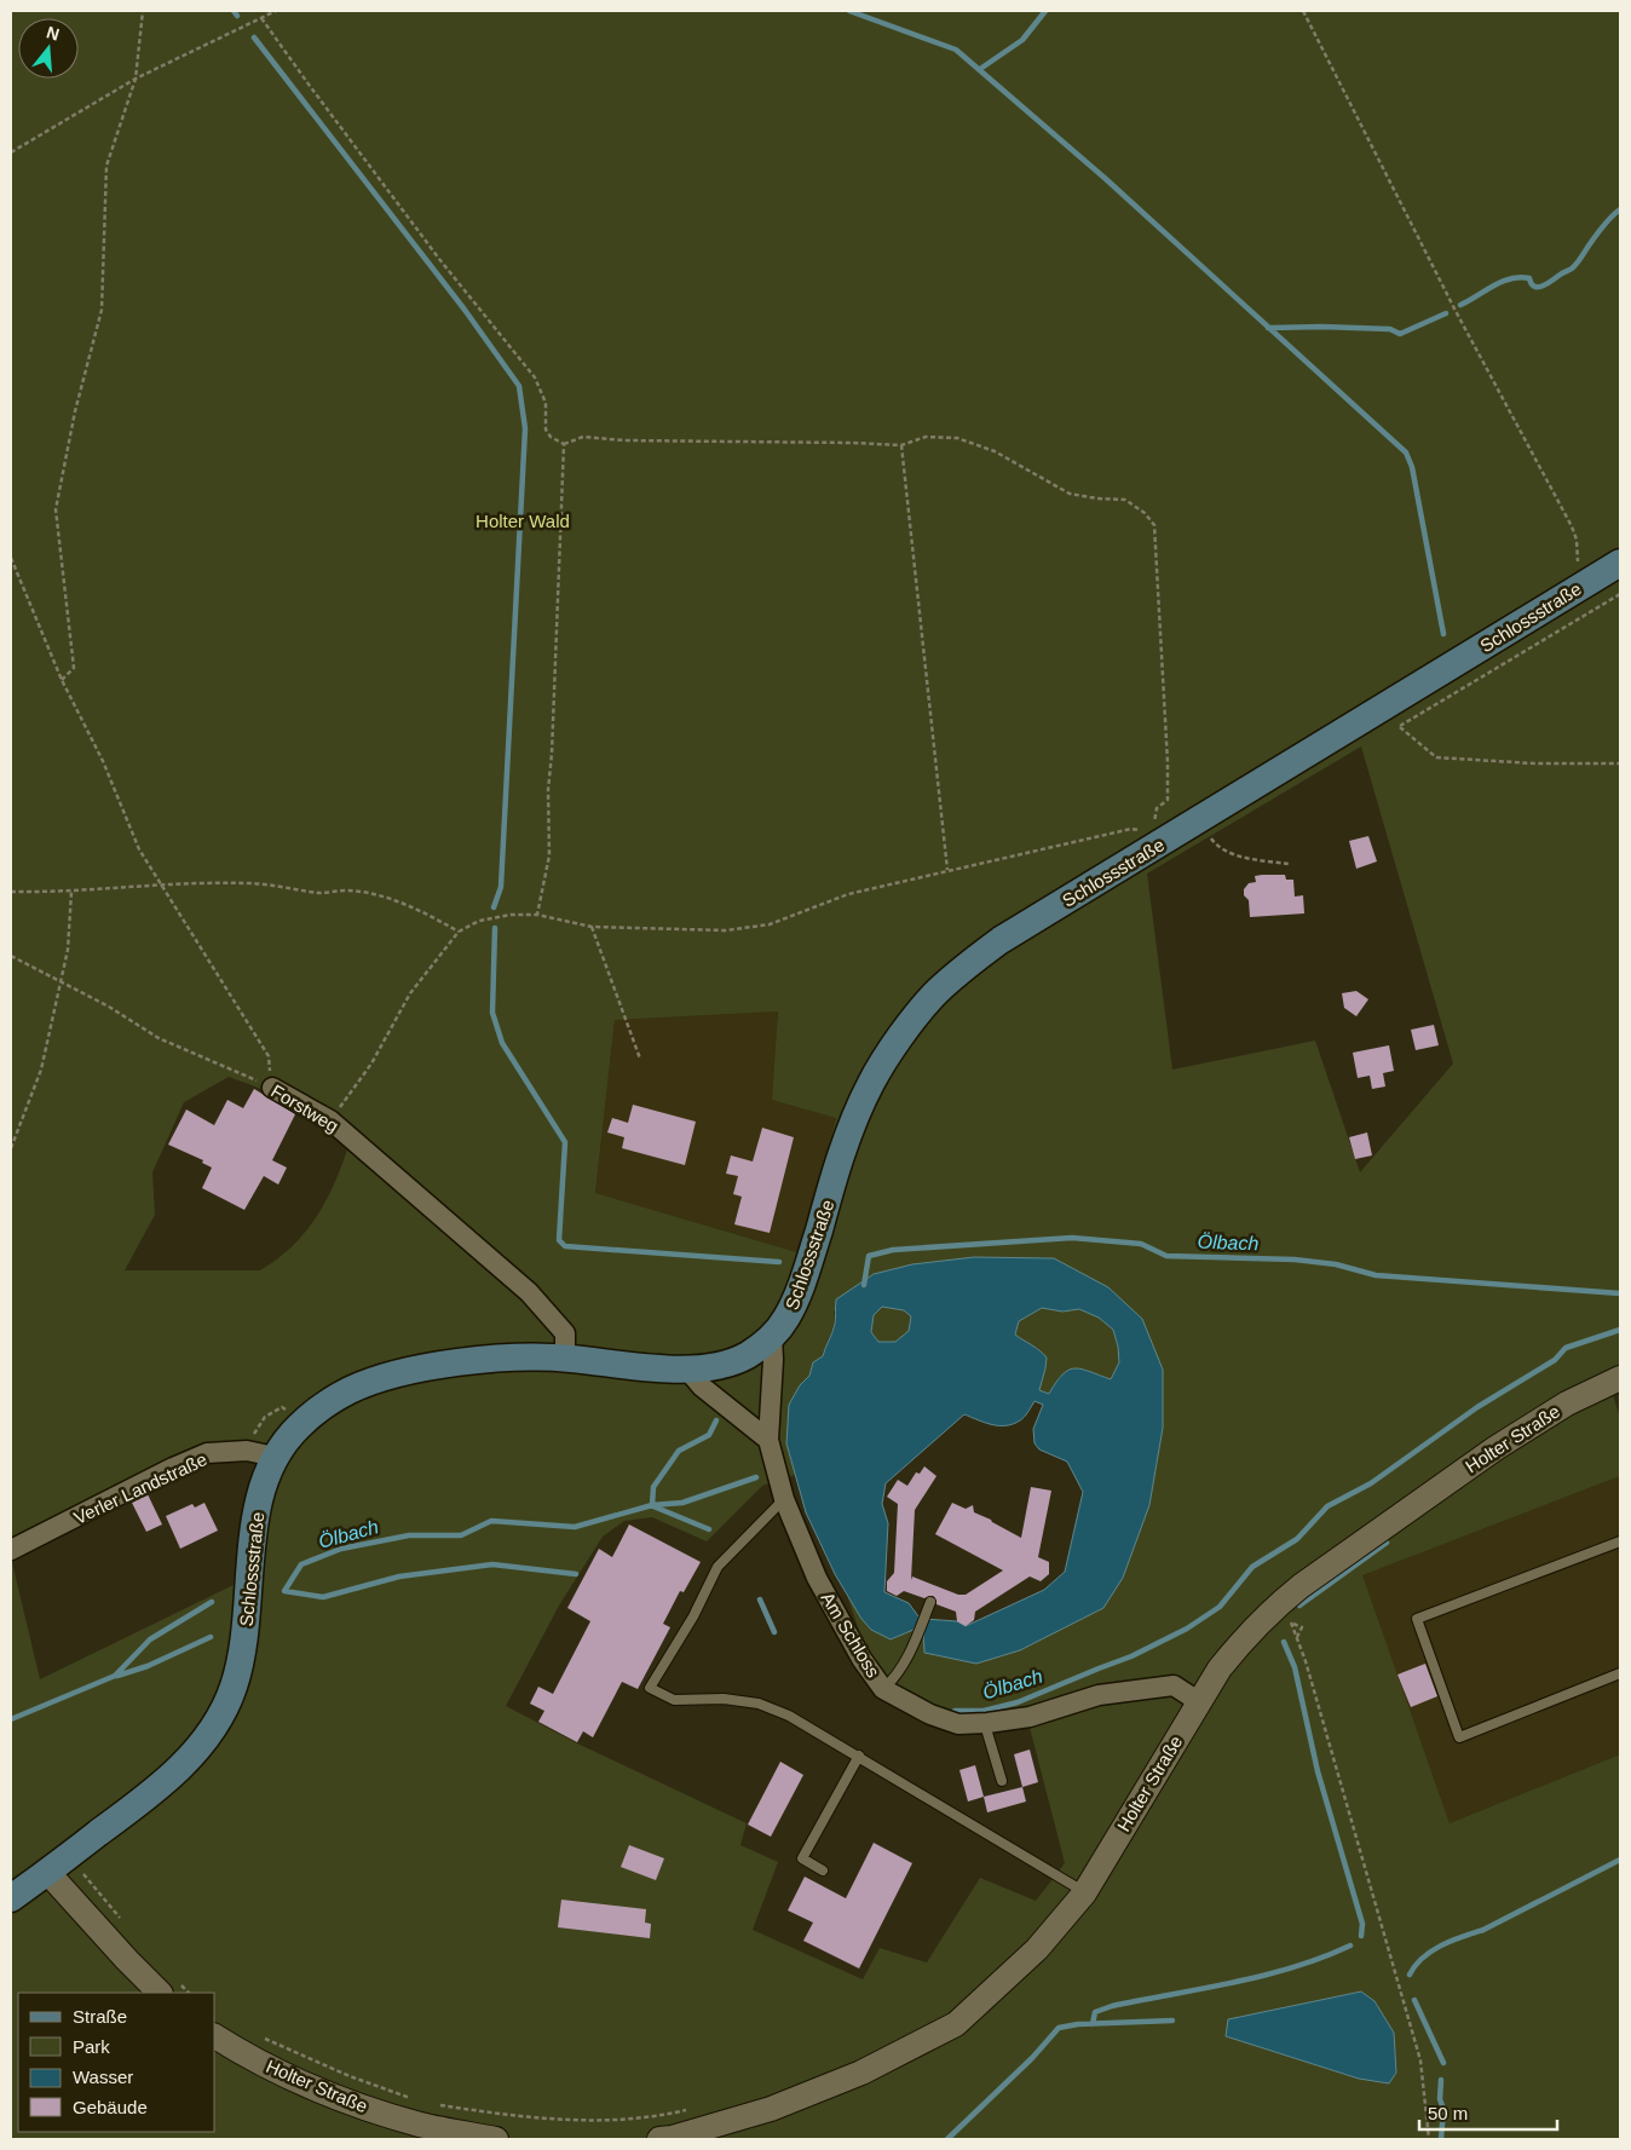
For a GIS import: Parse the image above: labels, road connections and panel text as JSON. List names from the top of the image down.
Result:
{
  "streets": {
    "main road": ["Schlossstraße"],
    "street": [
      "Forstweg",
      "Holter Straße",
      "Verler Landstraße",
      "Am Schloss"
    ]
  },
  "crossings": [
    ["Schlossstraße", "Forstweg"],
    ["Schlossstraße", "Verler Landstraße"],
    ["Schlossstraße", "Am Schloss"],
    ["Holter Straße", "Am Schloss"]
  ],
  "water": ["Ölbach"],
  "parks": ["Holter Wald"],
  "legend": [
    "Straße",
    "Park",
    "Wasser",
    "Gebäude"
  ],
  "scale_bar": "50 m",
  "north": "top"
}
